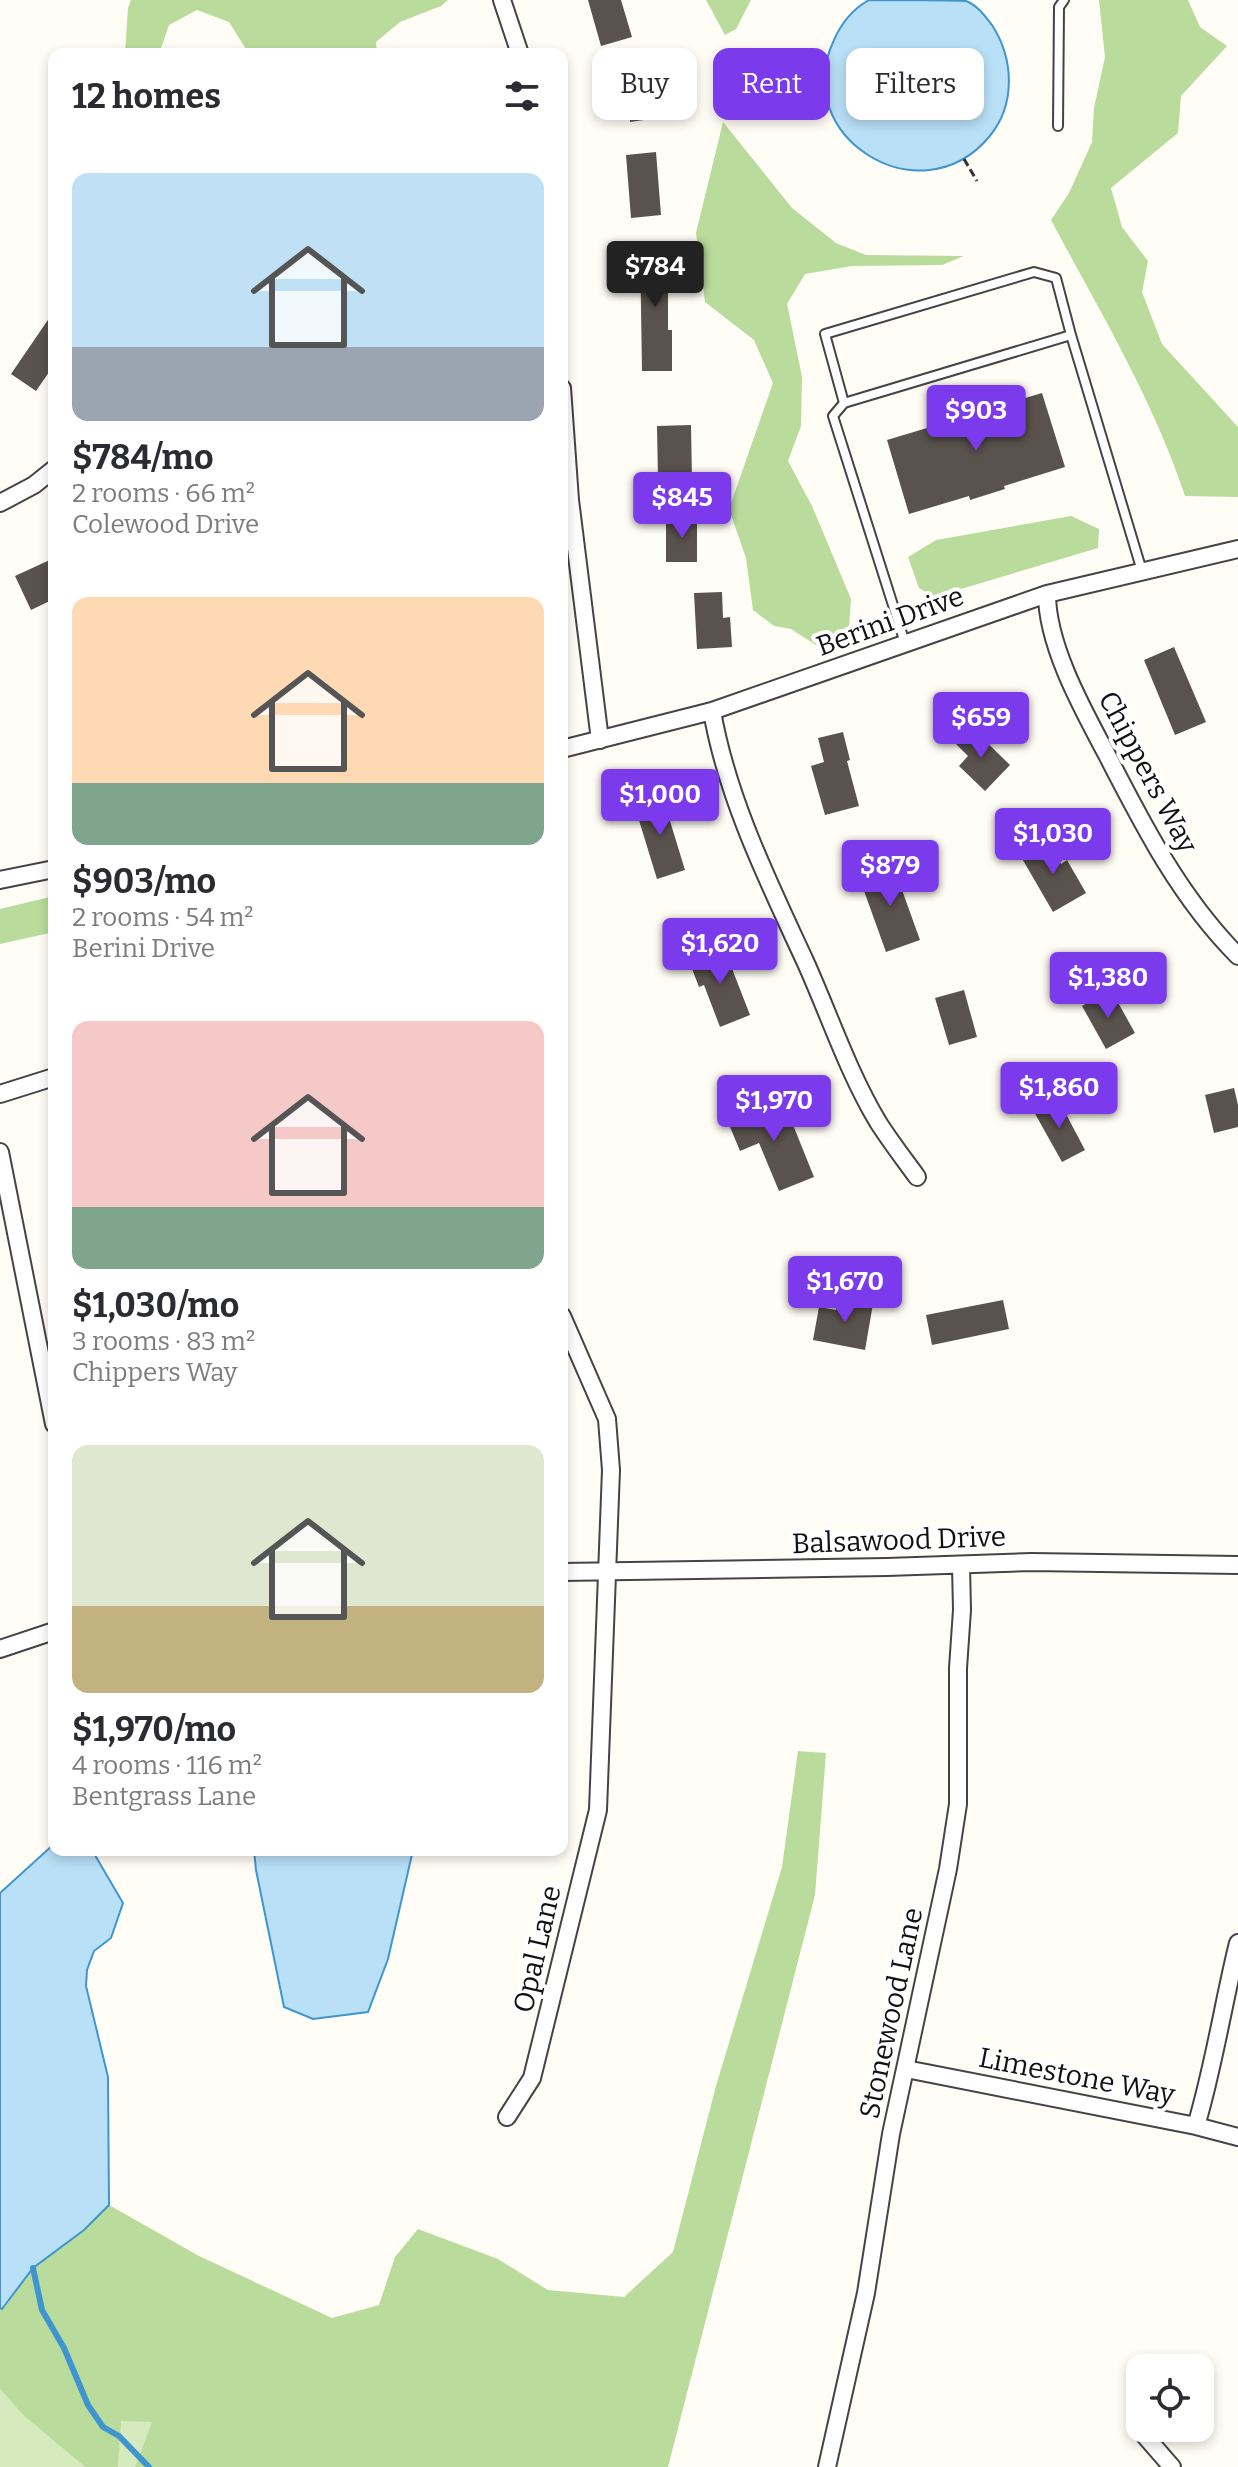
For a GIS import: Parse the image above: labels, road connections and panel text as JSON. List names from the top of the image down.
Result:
{
  "streets": {
    "street": [
      "Berini Drive",
      "Chippers Way",
      "Balsawood Drive",
      "Opal Lane",
      "Stonewood Lane",
      "Limestone Way"
    ]
  },
  "crossings": [
    ["Berini Drive", "Chippers Way"],
    ["Balsawood Drive", "Opal Lane"],
    ["Balsawood Drive", "Stonewood Lane"],
    ["Stonewood Lane", "Limestone Way"]
  ],
  "page": {
    "chip": ["Buy", "Rent", "Filters"],
    "heading": "12 homes",
    "list": [
      {
        "name": "$784/mo",
        "note": "2 rooms · 66 m² · Colewood Drive"
      },
      {
        "name": "$903/mo",
        "note": "2 rooms · 54 m² · Berini Drive"
      },
      {
        "name": "$1,030/mo",
        "note": "3 rooms · 83 m² · Chippers Way"
      },
      {
        "name": "$1,970/mo",
        "note": "4 rooms · 116 m² · Bentgrass Lane"
      }
    ],
    "price": [
      "$784",
      "$903",
      "$845",
      "$659",
      "$1,000",
      "$1,030",
      "$879",
      "$1,620",
      "$1,380",
      "$1,860",
      "$1,970",
      "$1,670"
    ]
  }
}
